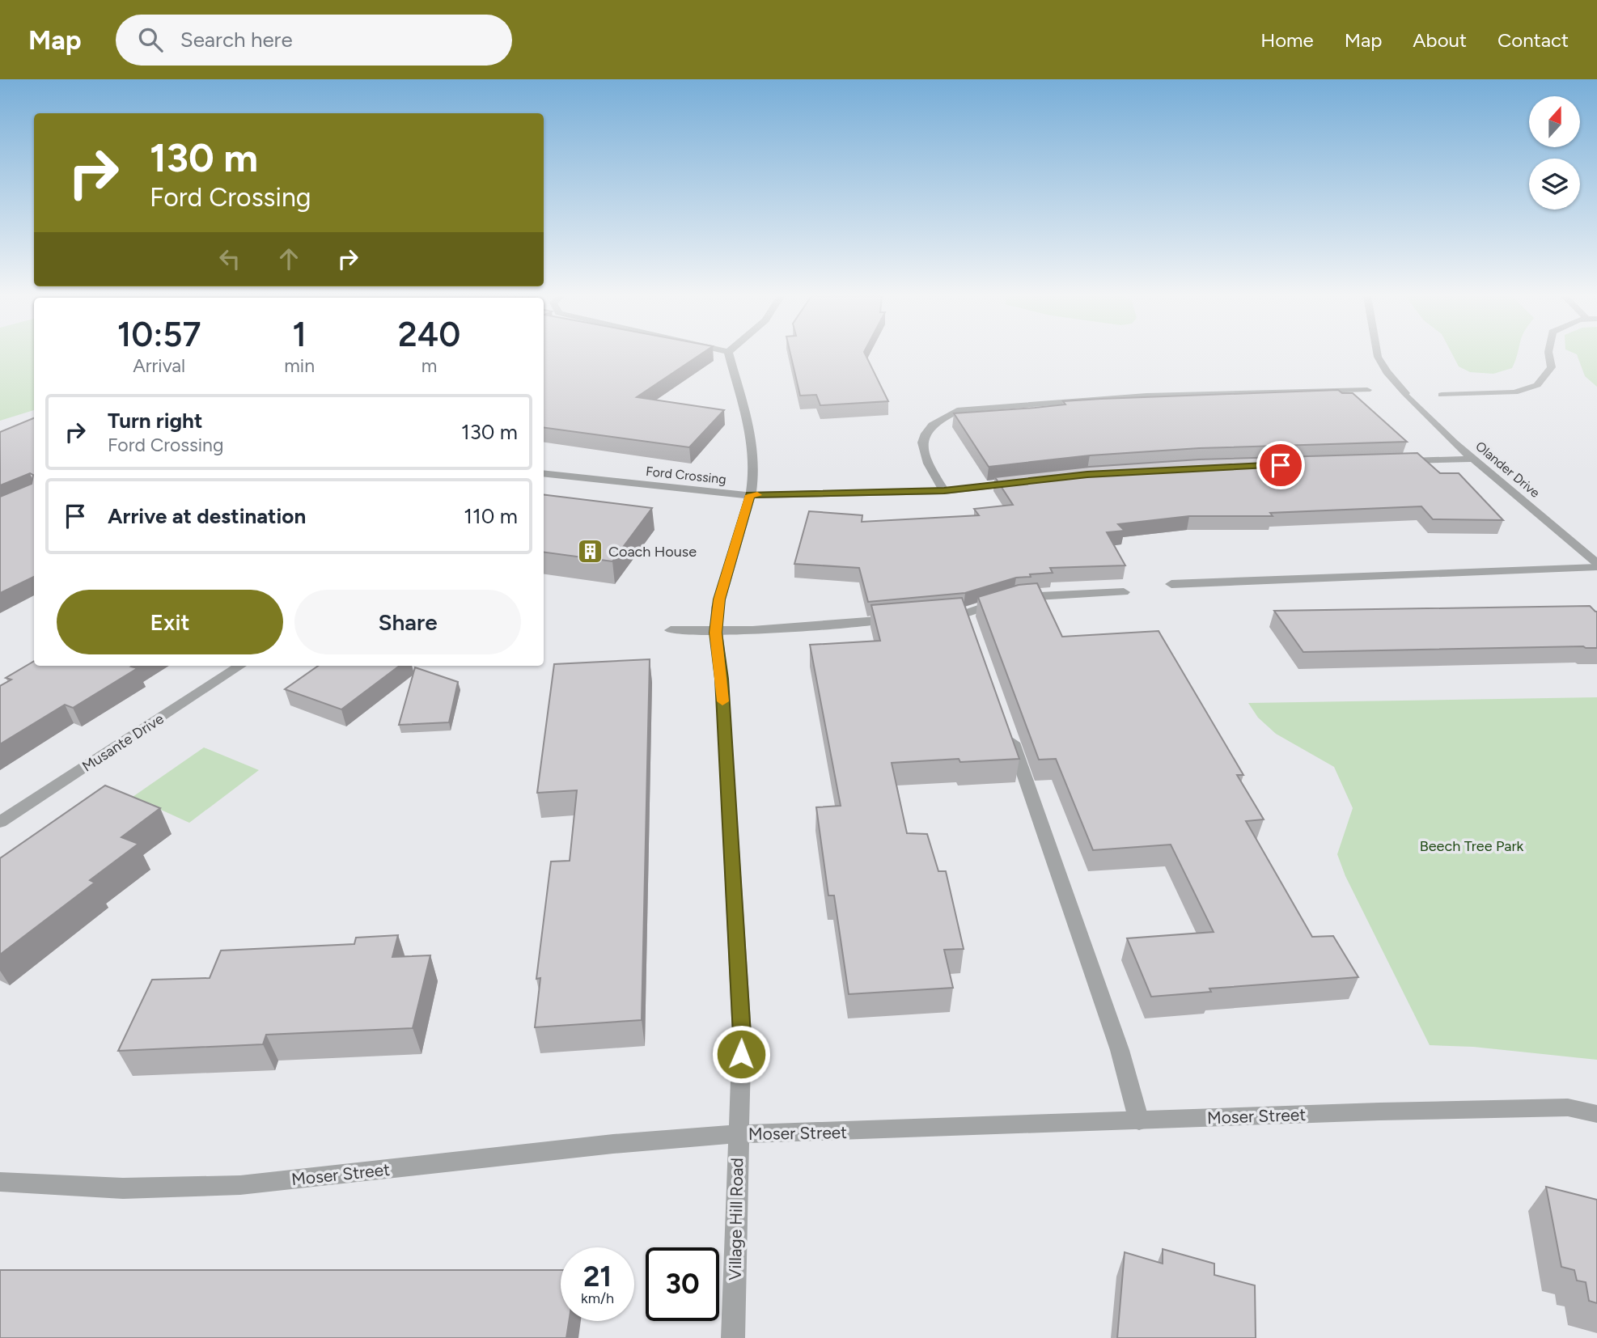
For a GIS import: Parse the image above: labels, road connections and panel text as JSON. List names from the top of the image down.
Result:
{
  "streets": {
    "street": [
      "Olander Drive",
      "Ford Crossing",
      "Musante Drive",
      "Moser Street",
      "Village Hill Road"
    ]
  },
  "crossings": [
    ["Ford Crossing", "Village Hill Road"],
    ["Moser Street", "Village Hill Road"]
  ],
  "parks": ["Beech Tree Park"],
  "places": {
    "building": ["Coach House"]
  },
  "north": "top",
  "page": {
    "header": "Map",
    "search": "Search here",
    "nav": [
      "Home",
      "Map",
      "About",
      "Contact"
    ],
    "turn": ["130 m", "Ford Crossing"],
    "eta": [
      "10:57",
      "Arrival",
      "1",
      "min",
      "240",
      "m"
    ],
    "list": [
      {
        "name": "Turn right",
        "note": "Ford Crossing",
        "value": "130 m"
      },
      {
        "name": "Arrive at destination",
        "value": "110 m"
      }
    ],
    "buttons": ["Exit", "Share"],
    "speed": "21 km/h",
    "limit": "30"
  }
}
